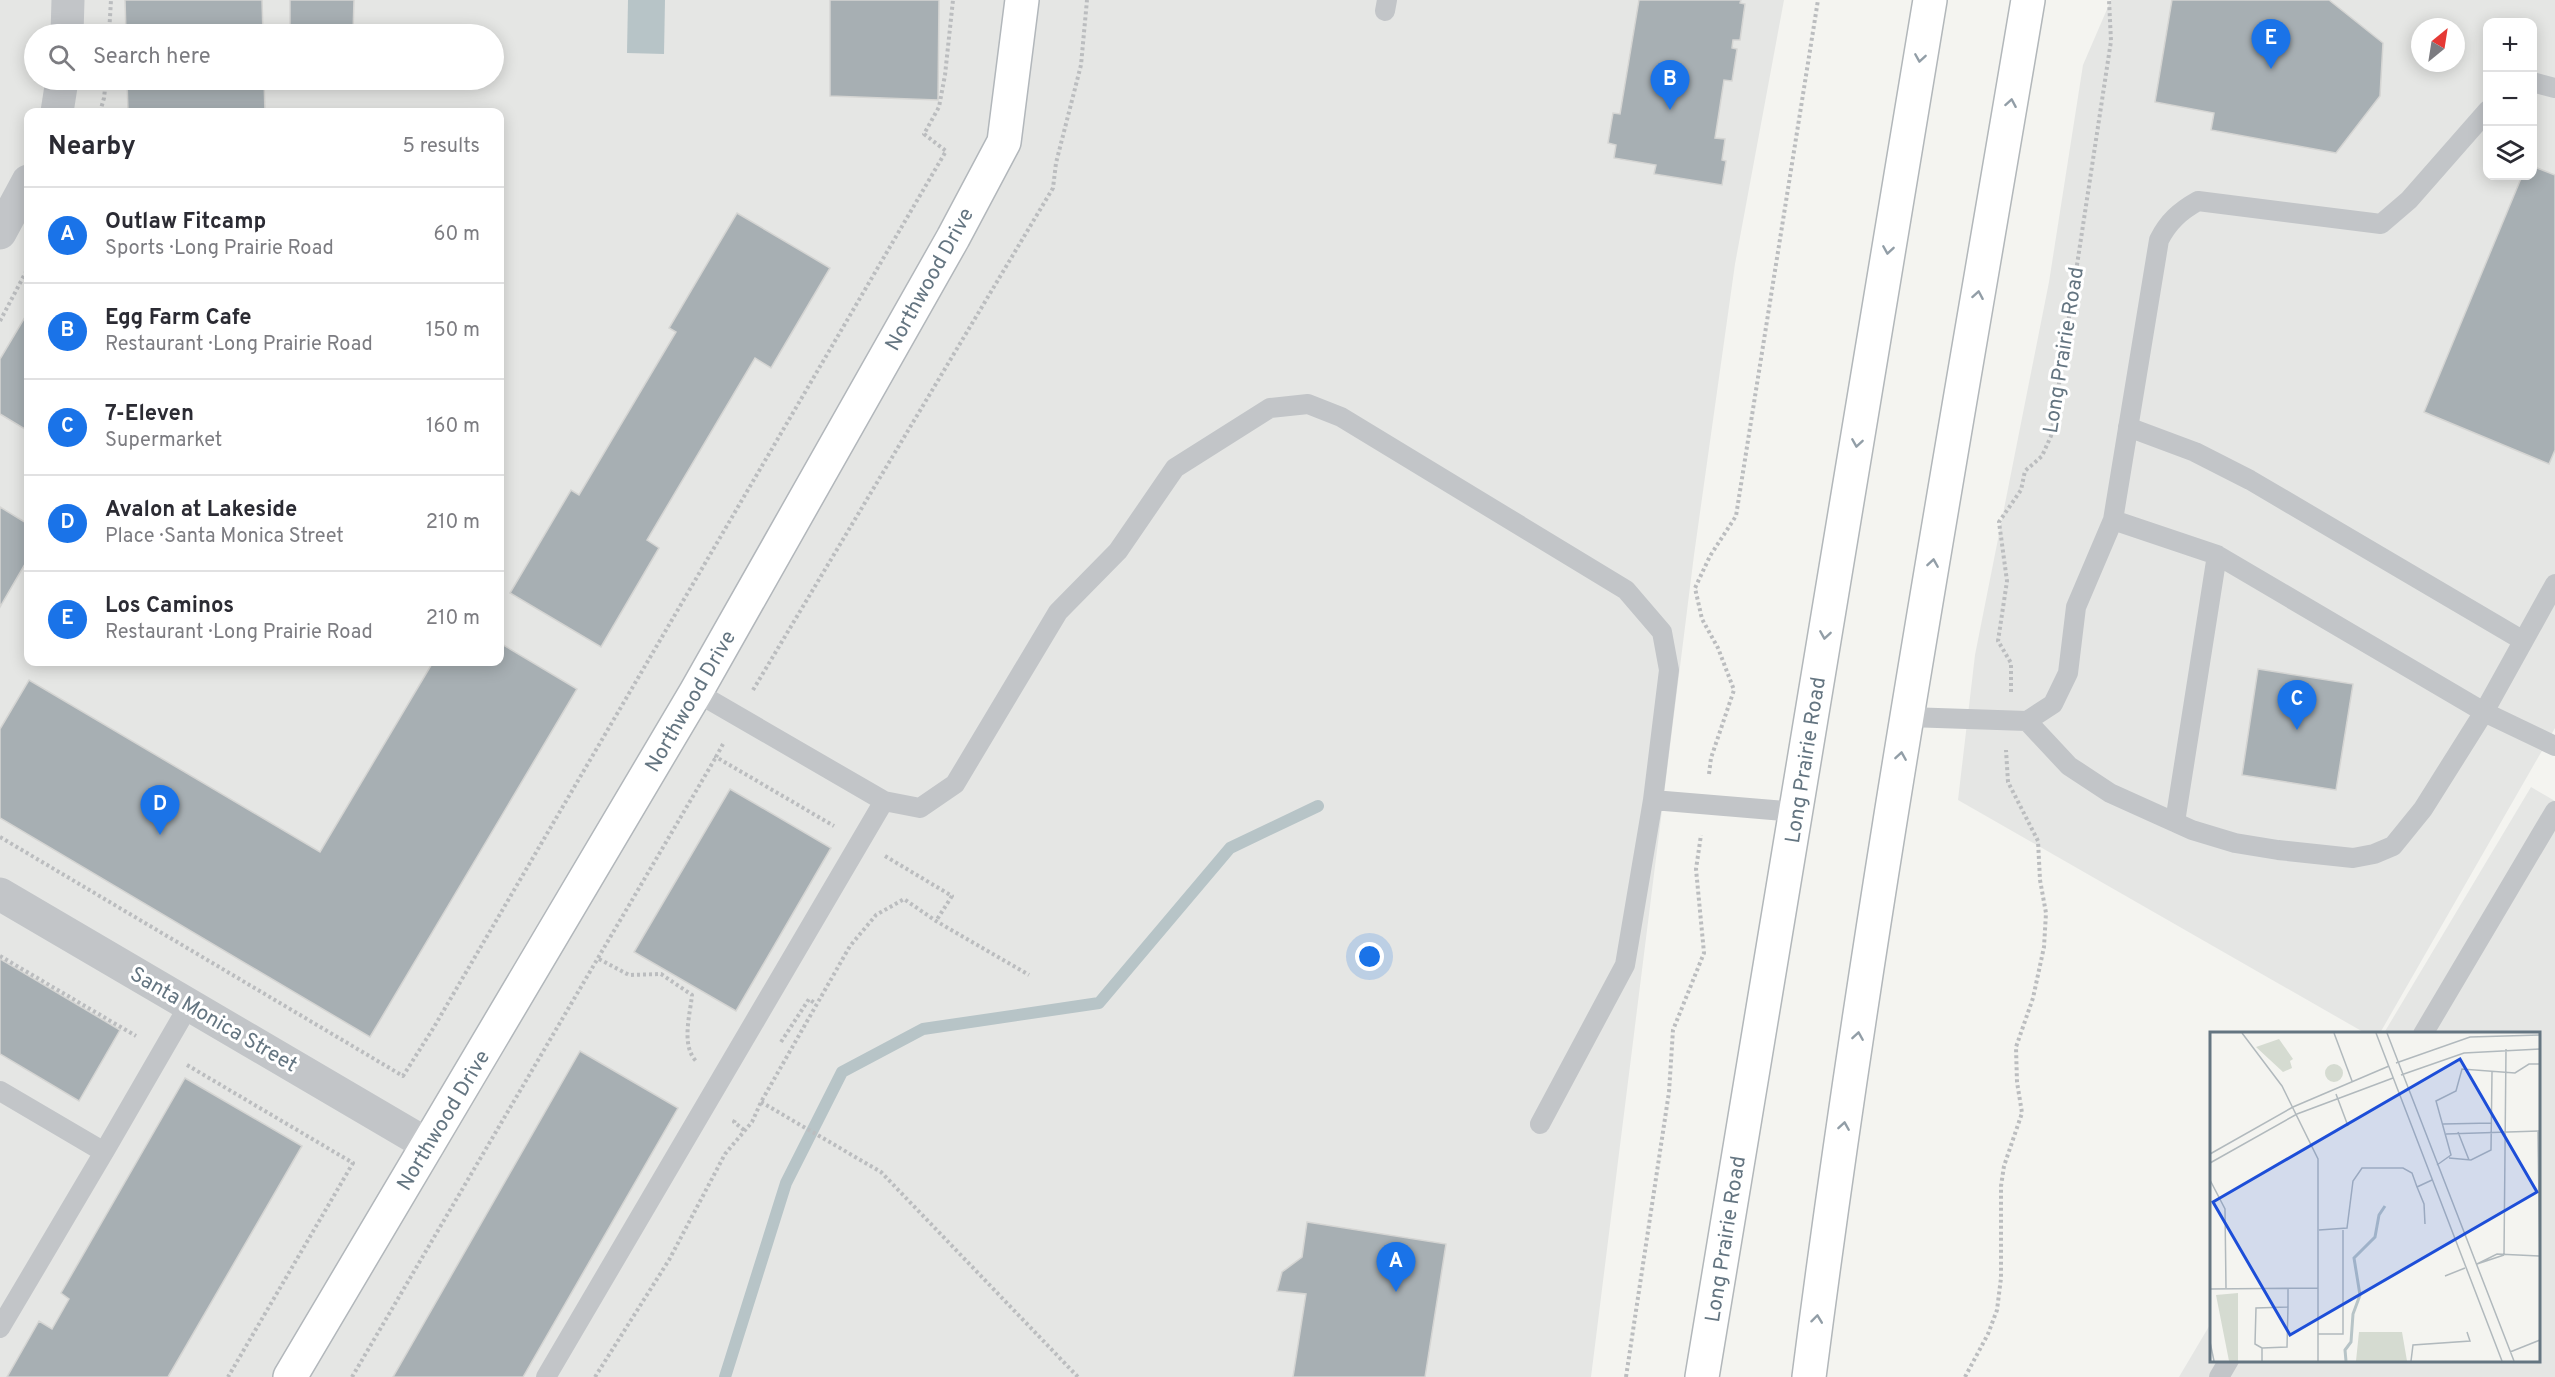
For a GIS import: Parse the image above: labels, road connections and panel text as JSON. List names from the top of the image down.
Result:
{
  "streets": {
    "main road": ["Northwood Drive", "Long Prairie Road"],
    "street": ["Santa Monica Street"]
  },
  "crossings": [
    ["Northwood Drive", "Santa Monica Street"]
  ],
  "north": "top right",
  "page": {
    "map_buttons": ["+", "−"],
    "pins": [
      "E",
      "B",
      "C",
      "D",
      "A"
    ],
    "search": "Search here",
    "heading": ["Nearby", "5 results"],
    "list": [
      {
        "mark": "A",
        "name": "Outlaw Fitcamp",
        "note": "Sports · Long Prairie Road",
        "value": "60 m"
      },
      {
        "mark": "B",
        "name": "Egg Farm Cafe",
        "note": "Restaurant · Long Prairie Road",
        "value": "150 m"
      },
      {
        "mark": "C",
        "name": "7-Eleven",
        "note": "Supermarket",
        "value": "160 m"
      },
      {
        "mark": "D",
        "name": "Avalon at Lakeside",
        "note": "Place · Santa Monica Street",
        "value": "210 m"
      },
      {
        "mark": "E",
        "name": "Los Caminos",
        "note": "Restaurant · Long Prairie Road",
        "value": "210 m"
      }
    ]
  }
}
